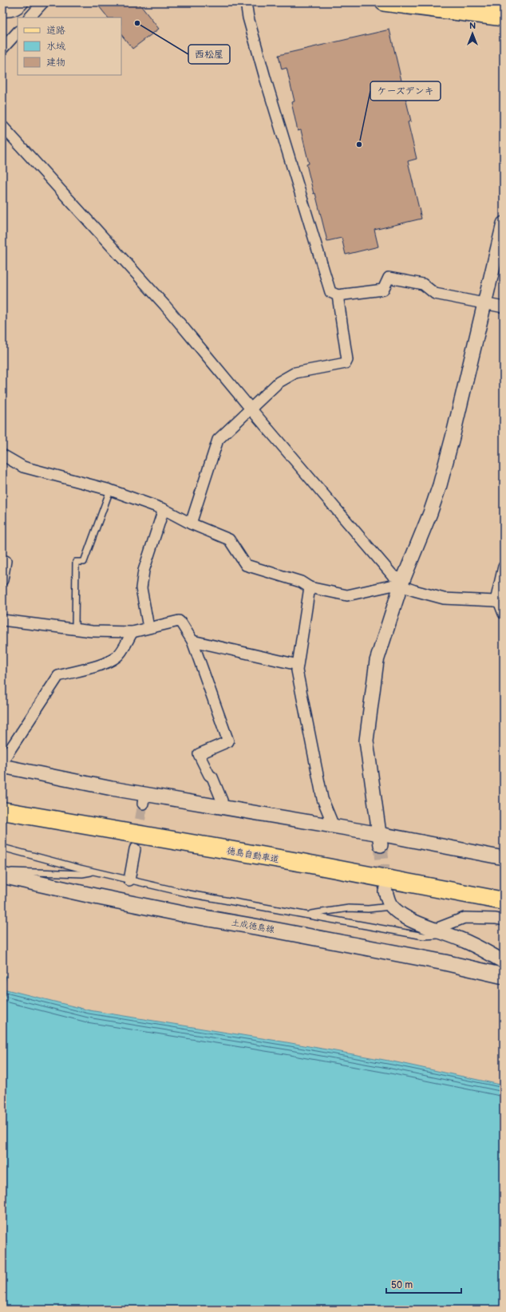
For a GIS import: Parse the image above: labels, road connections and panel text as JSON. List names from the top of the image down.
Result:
{
  "streets": {
    "highway": ["徳島自動車道"],
    "main road": ["土成徳島線"]
  },
  "places": ["西松屋", "ケーズデンキ"],
  "legend": ["道路", "水域", "建物"],
  "scale_bar": "50 m",
  "north": "top"
}
